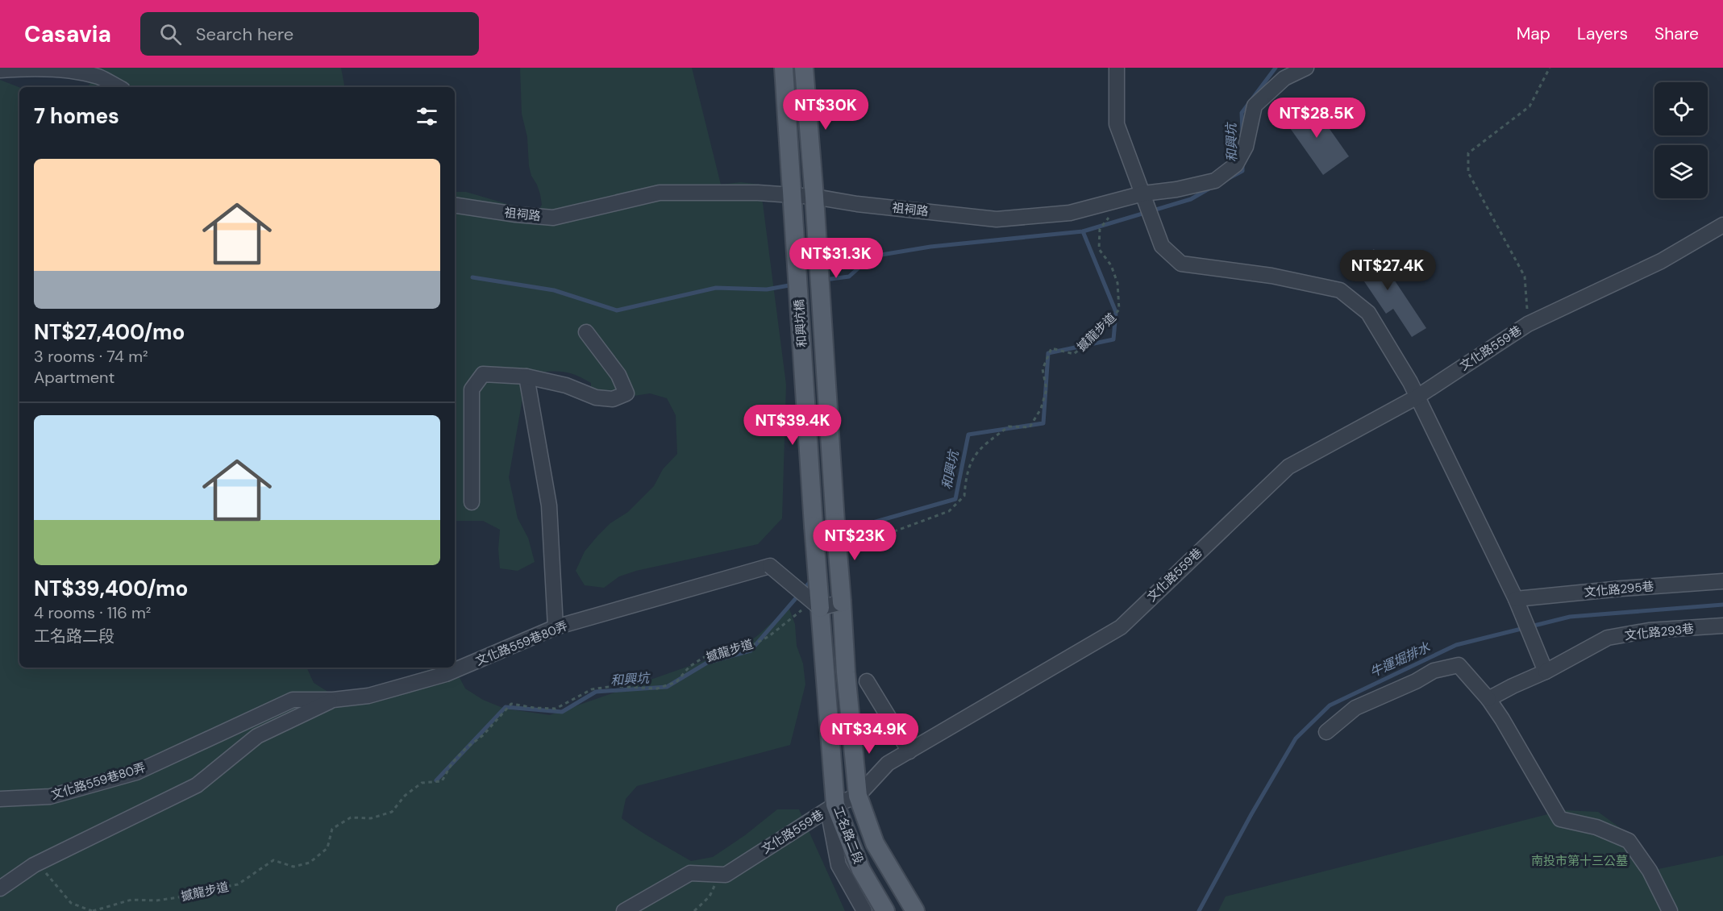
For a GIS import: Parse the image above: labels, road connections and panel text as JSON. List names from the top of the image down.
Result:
{
  "streets": {
    "main road": ["和興坑橋", "工名路二段"],
    "lane": [
      "祖祠路",
      "文化路559巷",
      "文化路295巷",
      "文化路293巷",
      "文化路559巷80弄"
    ],
    "path": ["撼龍步道"]
  },
  "crossings": [
    ["祖祠路", "和興坑橋"],
    ["和興坑橋", "工名路二段"],
    ["撼龍步道", "文化路559巷80弄"],
    ["撼龍步道", "工名路二段"],
    ["文化路559巷", "工名路二段"],
    ["文化路559巷80弄", "工名路二段"]
  ],
  "water": ["和興坑", "牛運堀排水"],
  "parks": ["南投市第十三公墓"],
  "page": {
    "header": "Casavia",
    "search": "Search here",
    "nav": ["Map", "Layers", "Share"],
    "heading": "7 homes",
    "price": [
      "NT$30K",
      "NT$28.5K",
      "NT$31.3K",
      "NT$27.4K",
      "NT$39.4K",
      "NT$23K",
      "NT$34.9K"
    ],
    "list": [
      {
        "name": "NT$27,400/mo",
        "note": "3 rooms · 74 m² · Apartment"
      },
      {
        "name": "NT$39,400/mo",
        "note": "4 rooms · 116 m² · 工名路二段"
      }
    ]
  }
}
